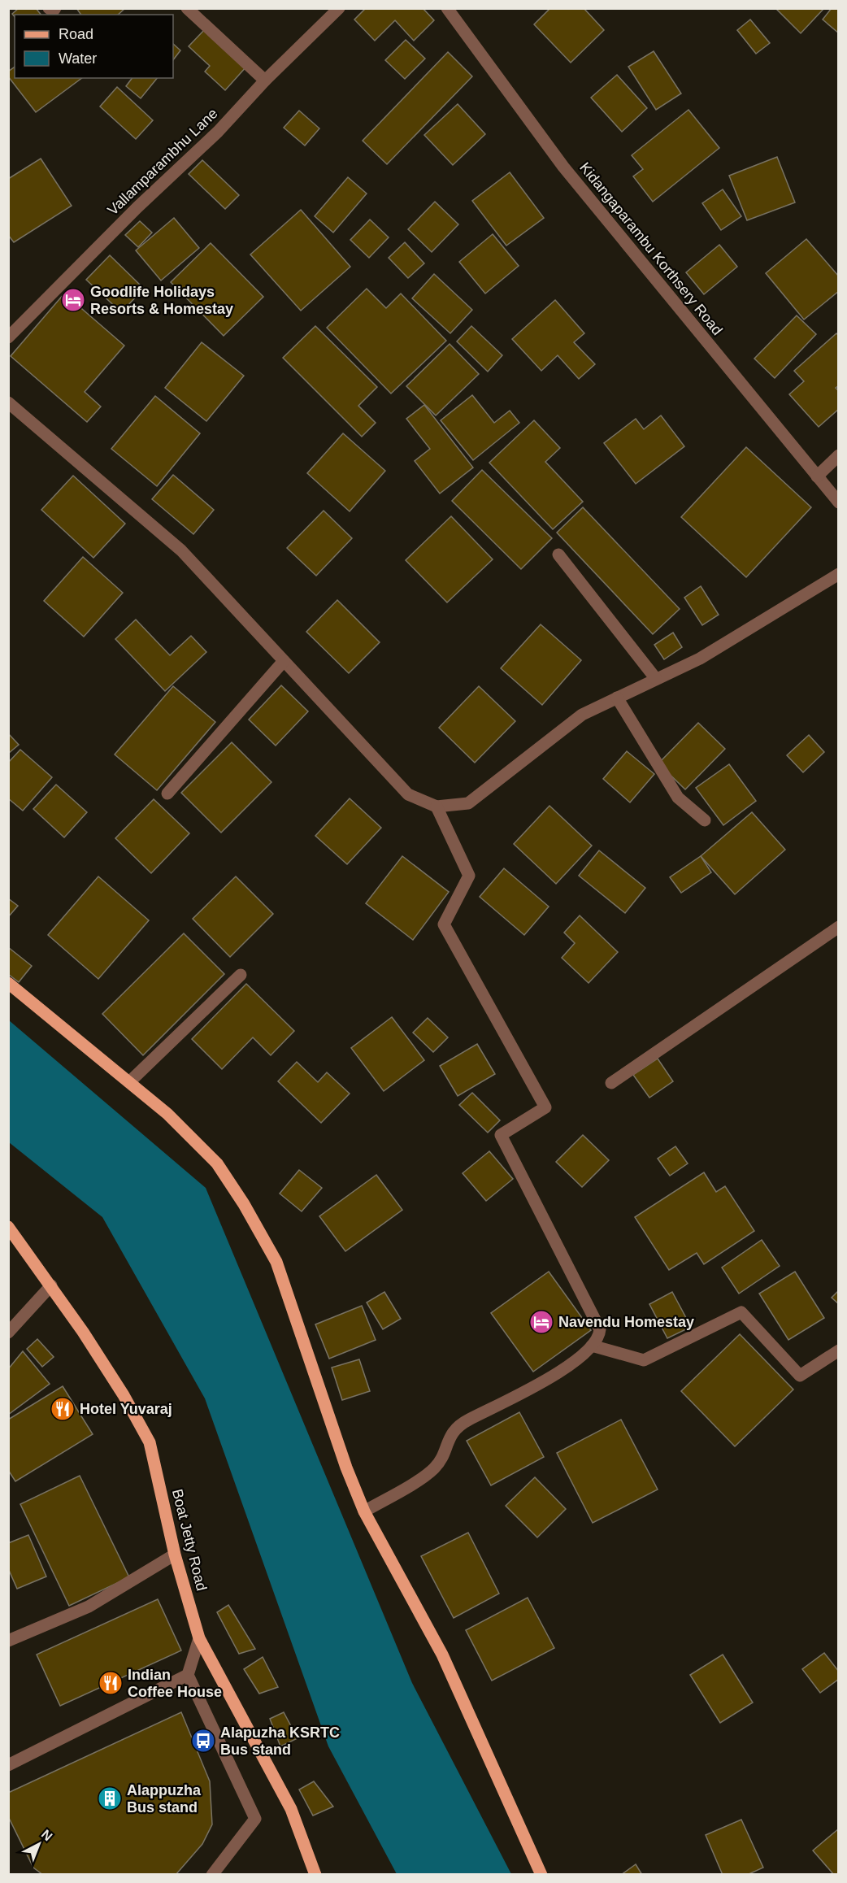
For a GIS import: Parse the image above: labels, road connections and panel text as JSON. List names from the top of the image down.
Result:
{
  "streets": {
    "main road": ["Boat Jetty Road"],
    "street": ["Vallamparambhu Lane", "Kidangaparambu Korthsery Road"]
  },
  "places": {
    "hotel": ["Goodlife Holidays Resorts & Homestay", "Navendu Homestay"],
    "restaurant": ["Hotel Yuvaraj", "Indian Coffee House"],
    "bus stop": ["Alapuzha KSRTC Bus stand"],
    "building": ["Alappuzha Bus stand"]
  },
  "legend": ["Road", "Water"],
  "north": "top right"
}
